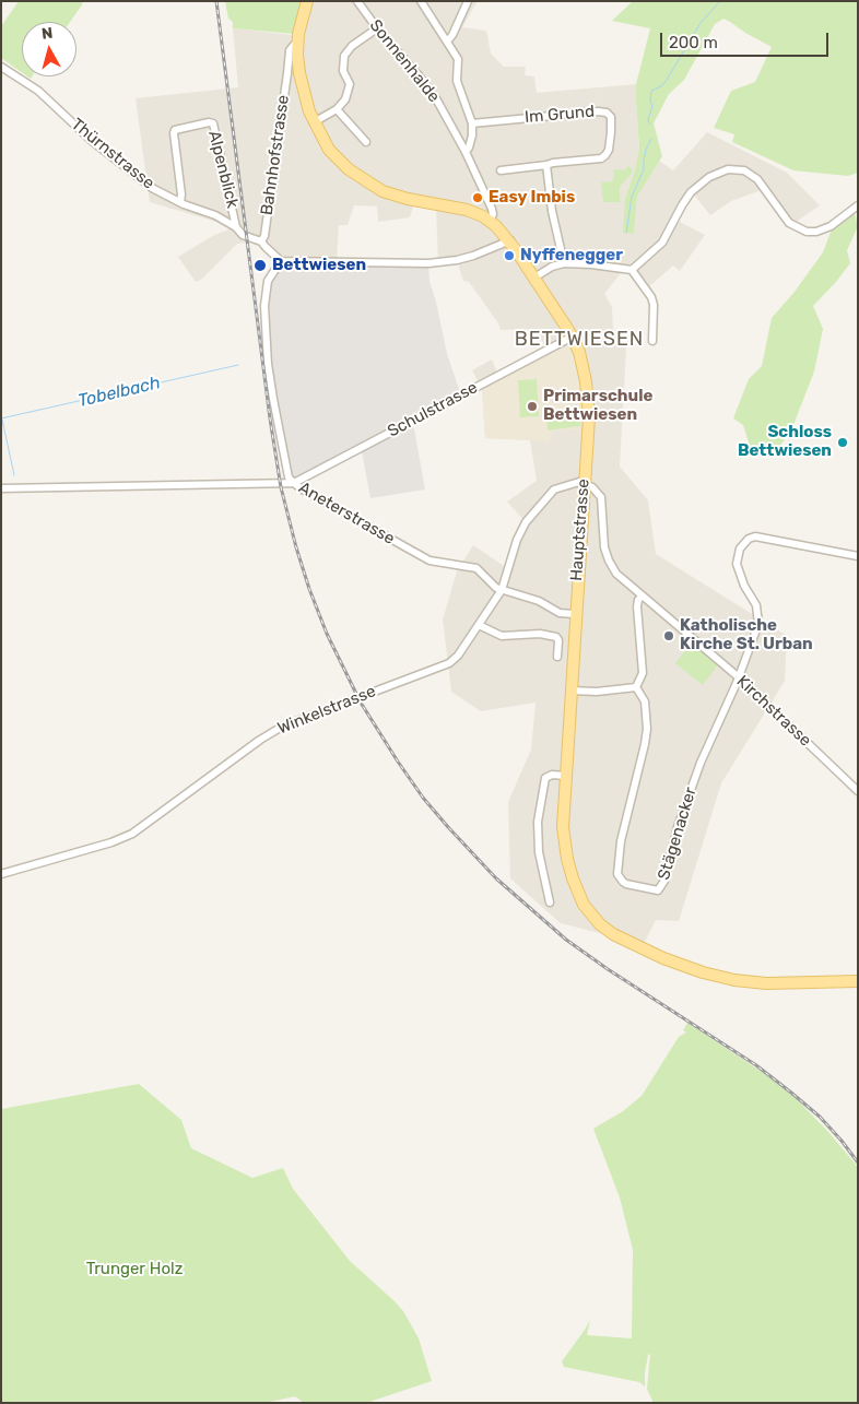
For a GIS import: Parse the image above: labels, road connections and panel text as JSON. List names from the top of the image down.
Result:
{
  "streets": {
    "main road": ["Hauptstrasse"],
    "street": [
      "Sonnenhalde",
      "Im Grund",
      "Thürnstrasse",
      "Bahnhofstrasse",
      "Alpenblick",
      "Schulstrasse",
      "Aneterstrasse",
      "Winkelstrasse",
      "Kirchstrasse",
      "Stägenacker"
    ]
  },
  "crossings": [
    ["Sonnenhalde", "Im Grund"],
    ["Sonnenhalde", "Hauptstrasse"],
    ["Thürnstrasse", "Bahnhofstrasse"],
    ["Thürnstrasse", "Alpenblick"],
    ["Bahnhofstrasse", "Hauptstrasse"],
    ["Schulstrasse", "Aneterstrasse"],
    ["Schulstrasse", "Hauptstrasse"],
    ["Aneterstrasse", "Hauptstrasse"],
    ["Aneterstrasse", "Winkelstrasse"],
    ["Hauptstrasse", "Winkelstrasse"],
    ["Hauptstrasse", "Kirchstrasse"],
    ["Winkelstrasse", "Kirchstrasse"],
    ["Kirchstrasse", "Stägenacker"]
  ],
  "districts": ["BETTWIESEN"],
  "water": ["Tobelbach"],
  "parks": ["Trunger Holz"],
  "places": [
    "Easy Imbis",
    "Nyffenegger",
    "Bettwiesen",
    "Primarschule Bettwiesen",
    "Schloss Bettwiesen",
    "Katholische Kirche St. Urban"
  ],
  "scale_bar": "200 m",
  "north": "top"
}
